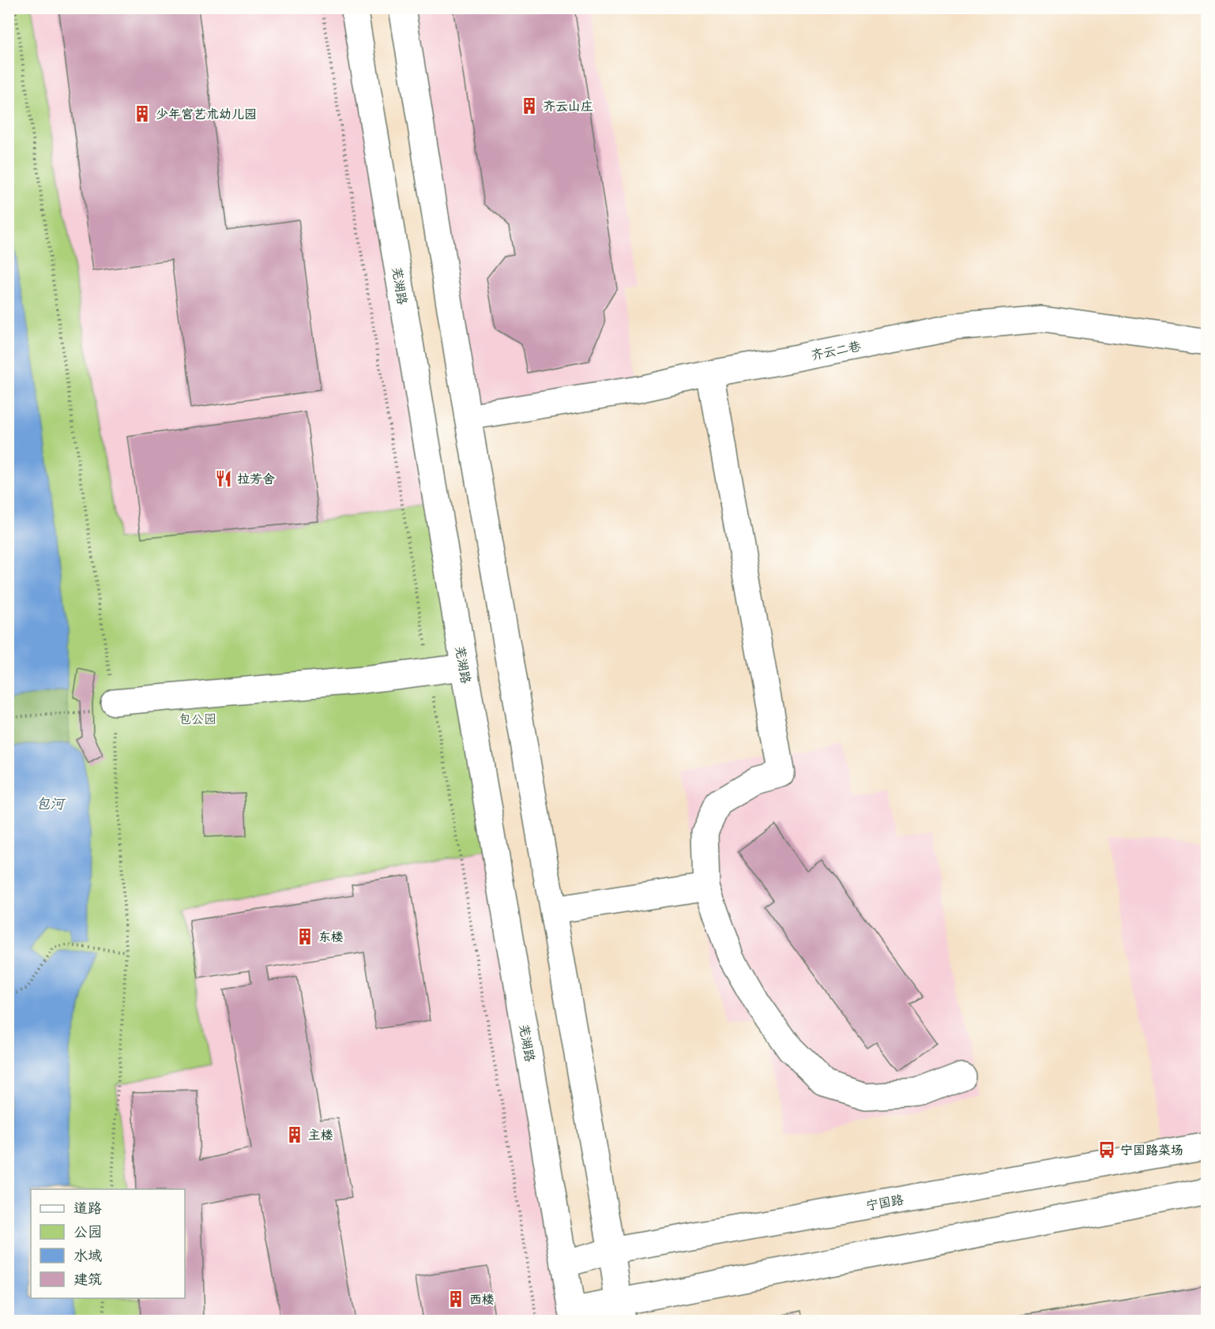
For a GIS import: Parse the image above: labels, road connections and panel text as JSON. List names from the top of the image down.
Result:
{
  "streets": {
    "main road": ["芜湖路", "齐云二巷", "宁国路"]
  },
  "crossings": [
    ["芜湖路", "宁国路"]
  ],
  "water": ["包河"],
  "parks": ["包公园"],
  "places": {
    "building": [
      "齐云山庄",
      "少年宫艺术幼儿园",
      "东楼",
      "主楼",
      "西楼"
    ],
    "restaurant": ["拉芳舍"],
    "bus stop": ["宁国路菜场"]
  },
  "legend": [
    "道路",
    "公园",
    "水域",
    "建筑"
  ]
}
